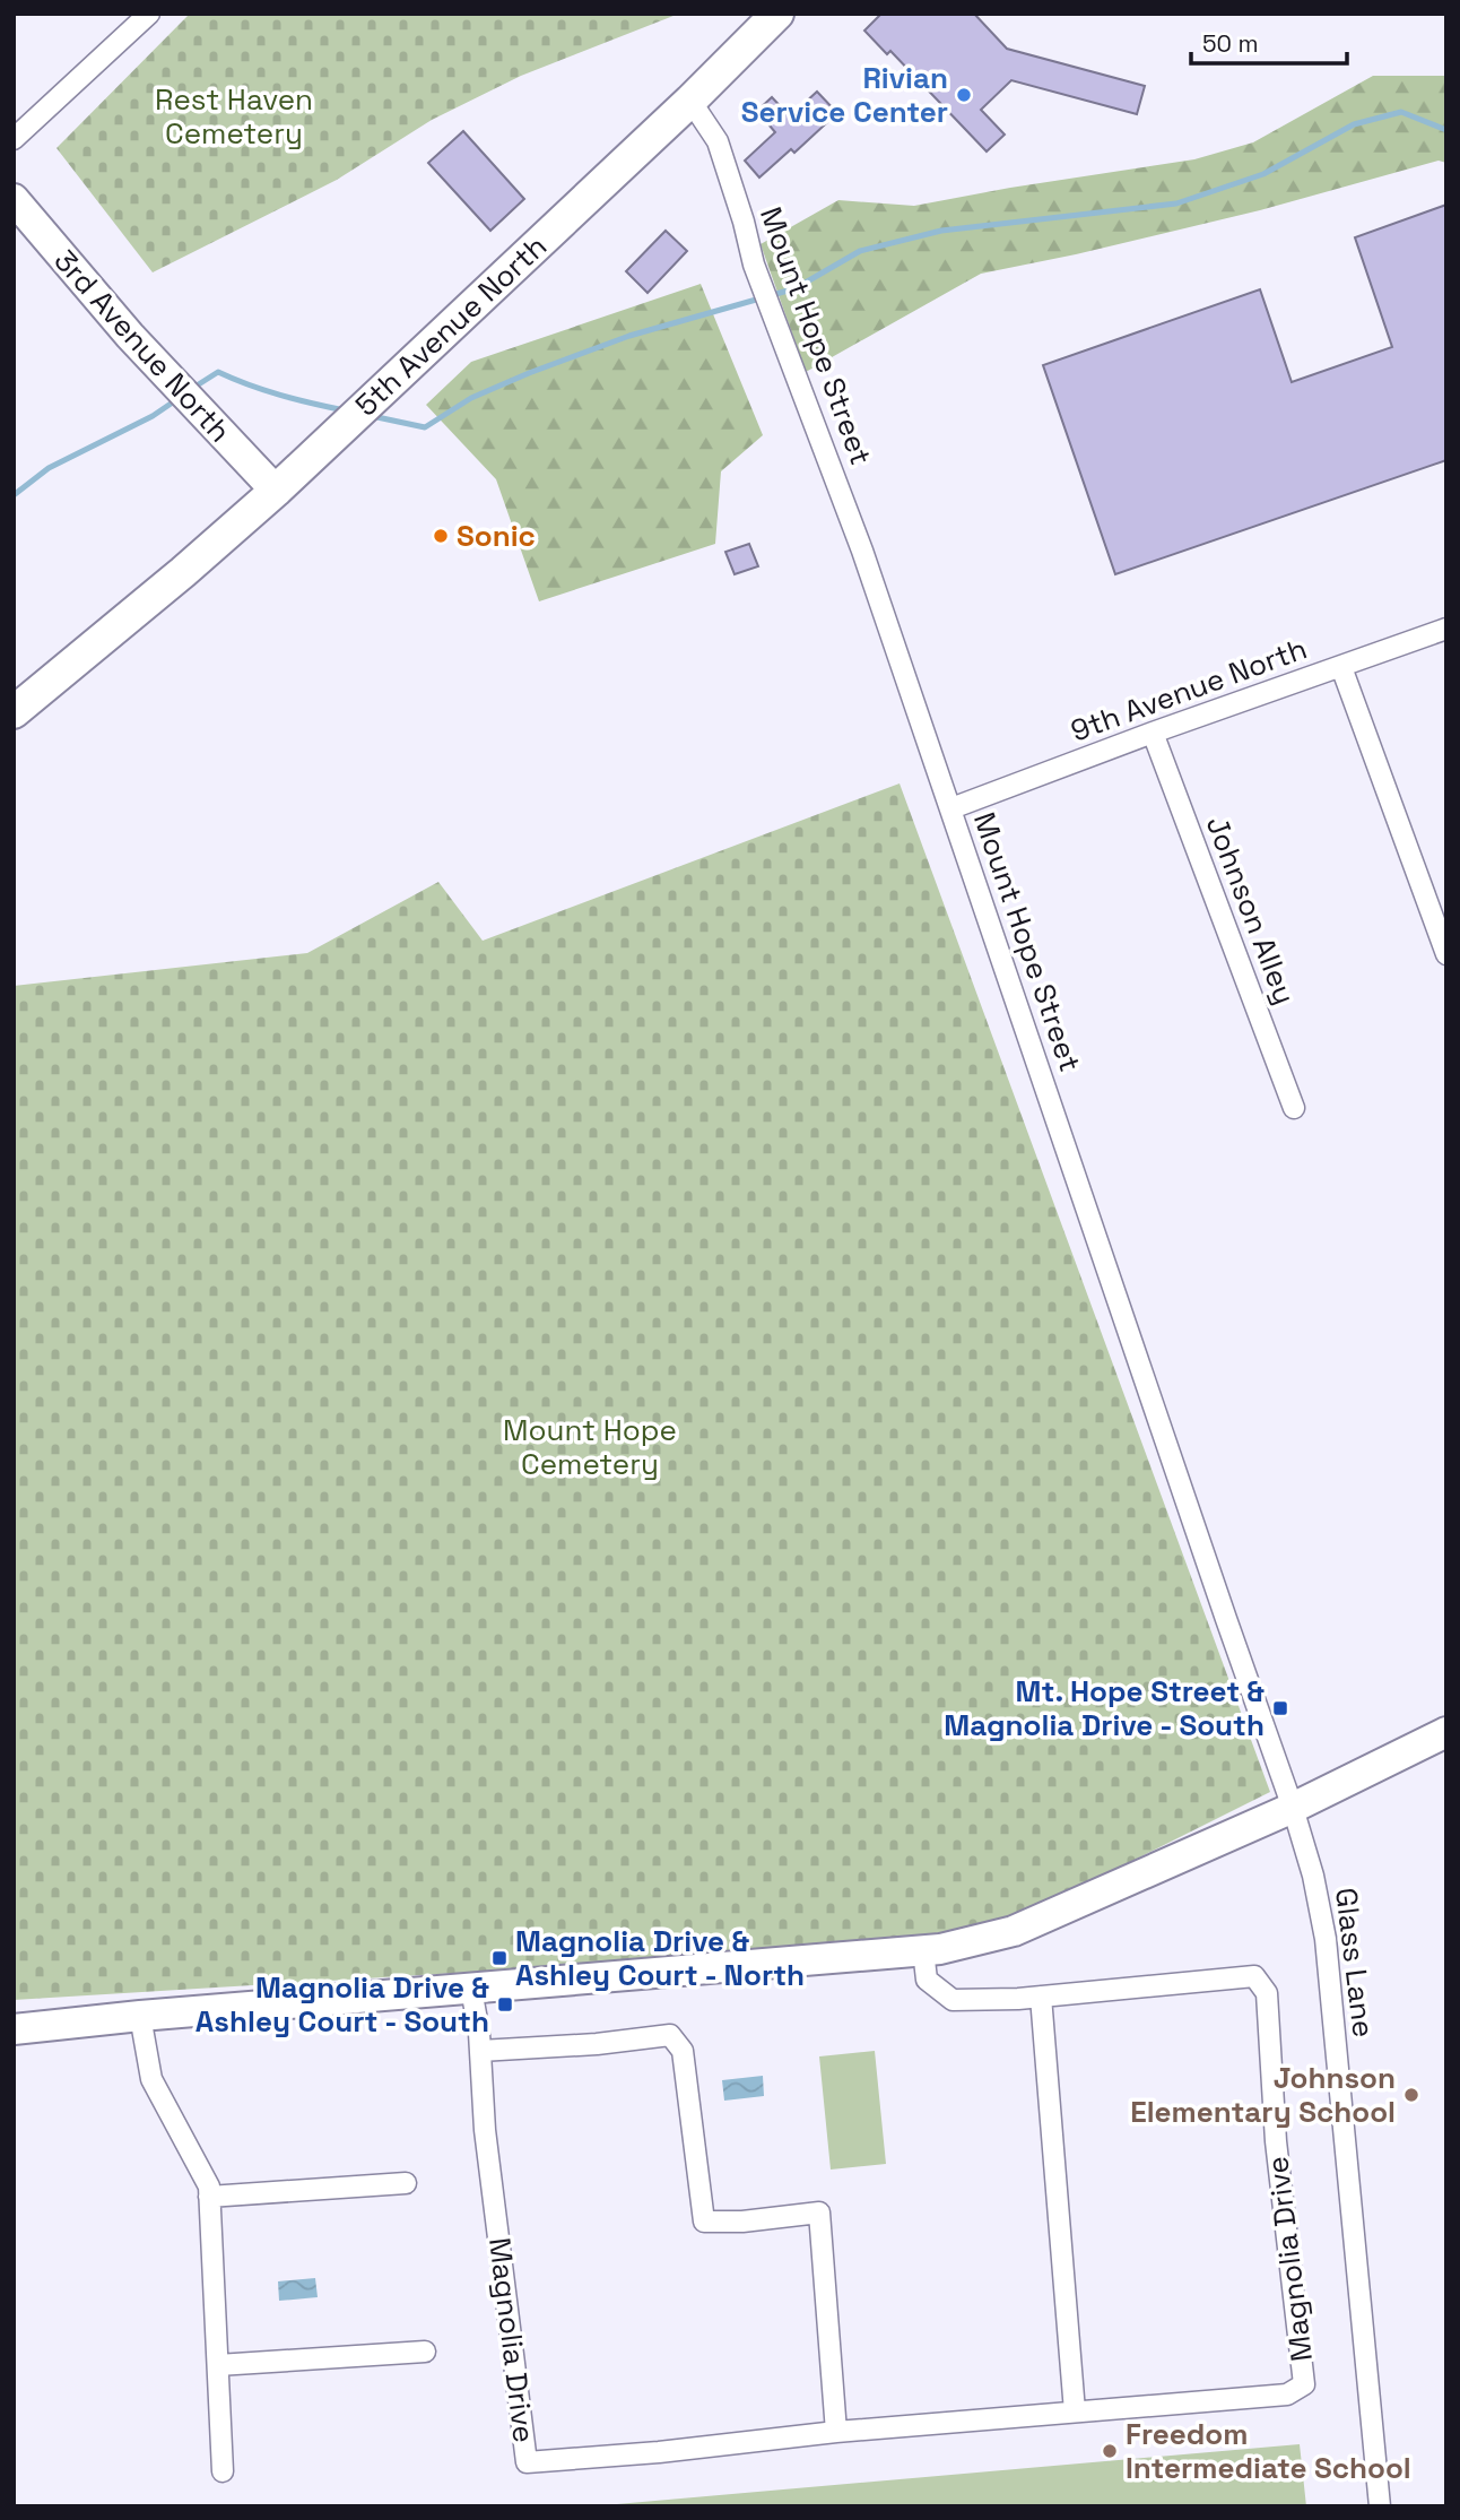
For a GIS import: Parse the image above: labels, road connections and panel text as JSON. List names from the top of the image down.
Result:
{
  "streets": {
    "main road": ["5th Avenue North"],
    "street": [
      "Mount Hope Street",
      "3rd Avenue North",
      "9th Avenue North",
      "Johnson Alley",
      "Glass Lane",
      "Magnolia Drive"
    ]
  },
  "crossings": [
    ["5th Avenue North", "Mount Hope Street"],
    ["5th Avenue North", "3rd Avenue North"],
    ["Mount Hope Street", "9th Avenue North"],
    ["Mount Hope Street", "Glass Lane"],
    ["9th Avenue North", "Johnson Alley"]
  ],
  "parks": ["Rest Haven Cemetery", "Mount Hope Cemetery"],
  "places": {
    "other": [
      "Rivian Service Center",
      "Sonic",
      "Johnson Elementary School",
      "Freedom Intermediate School"
    ],
    "transit": ["Mt. Hope Street & Magnolia Drive - South", "Magnolia Drive & Ashley Court - North", "Magnolia Drive & Ashley Court - South"]
  },
  "scale_bar": "50 m"
}
